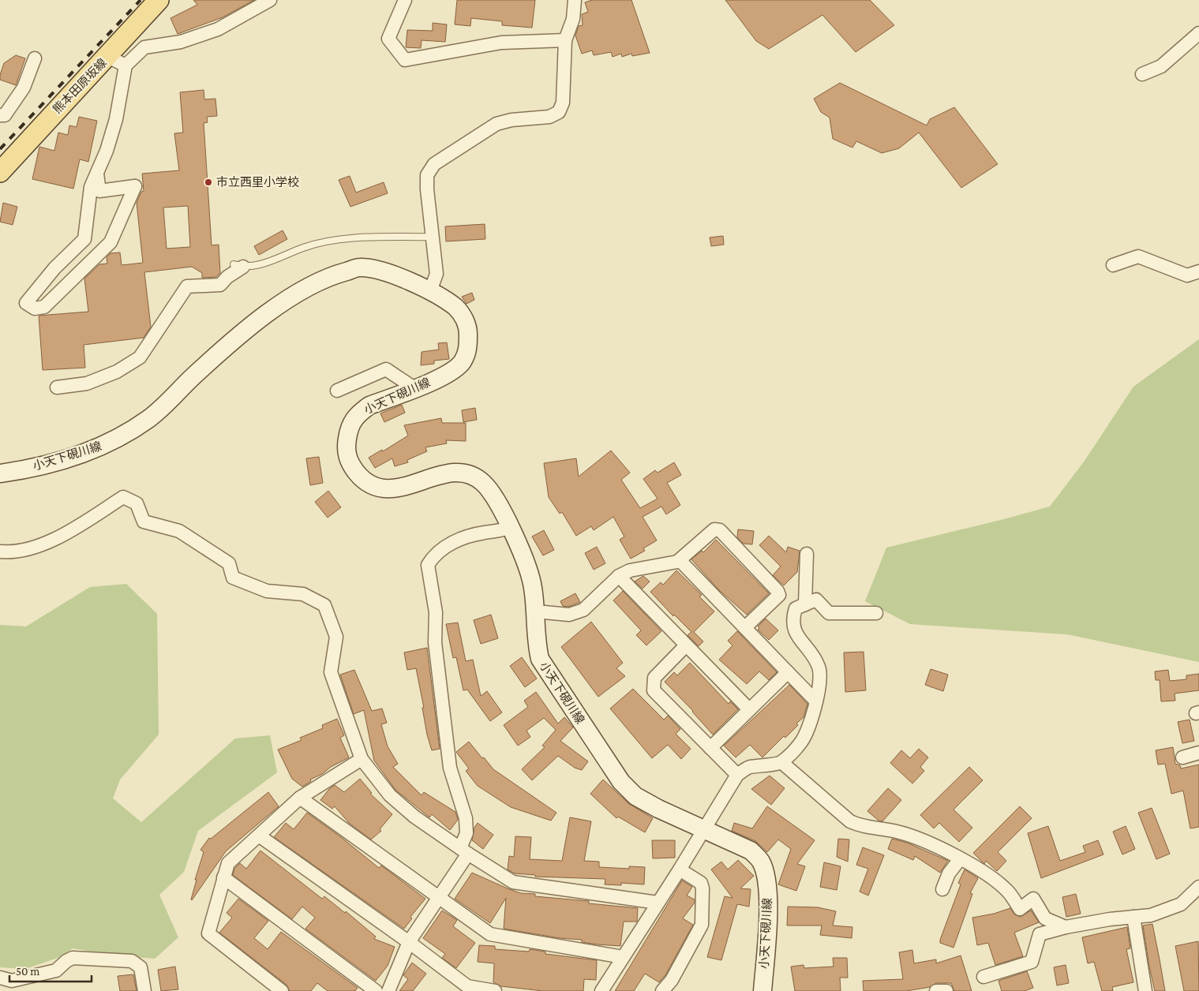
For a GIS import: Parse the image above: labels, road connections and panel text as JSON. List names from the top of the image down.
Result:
{
  "streets": {
    "main road": ["熊本田原坂線", "小天下硯川線"]
  },
  "places": ["市立西里小学校"],
  "scale_bar": "50 m"
}
